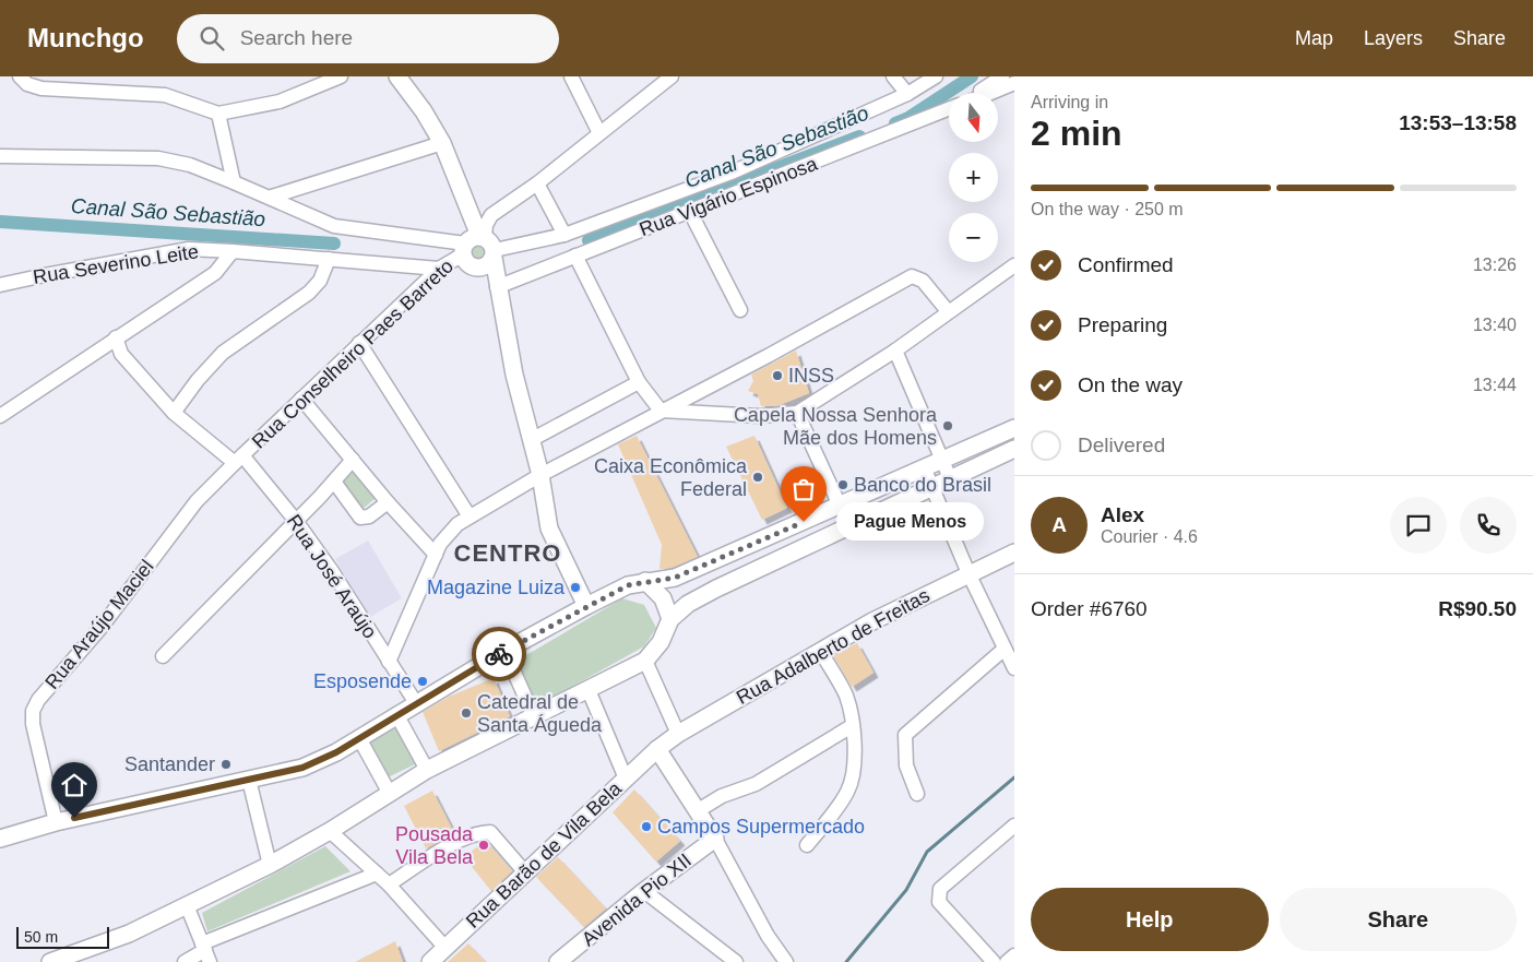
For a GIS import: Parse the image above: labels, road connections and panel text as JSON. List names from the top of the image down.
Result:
{
  "streets": {
    "main road": ["Rua Adalberto de Freitas", "Rua Barão de Vila Bela", "Avenida Pio XII"],
    "street": [
      "Rua Vigário Espinosa",
      "Rua Severino Leite",
      "Rua Conselheiro Paes Barreto",
      "Rua José Araújo",
      "Rua Araújo Maciel"
    ]
  },
  "crossings": [
    ["Rua Vigário Espinosa", "Rua Conselheiro Paes Barreto"],
    ["Rua Severino Leite", "Rua Conselheiro Paes Barreto"],
    ["Rua Conselheiro Paes Barreto", "Rua José Araújo"],
    ["Rua Conselheiro Paes Barreto", "Rua Araújo Maciel"],
    ["Rua José Araújo", "Rua Araújo Maciel"],
    ["Rua Adalberto de Freitas", "Rua Barão de Vila Bela"]
  ],
  "districts": ["CENTRO"],
  "water": ["Canal São Sebastião"],
  "places": [
    "INSS",
    "Capela Nossa Senhora Mãe dos Homens",
    "Caixa Econômica Federal",
    "Banco do Brasil",
    "Pague Menos",
    "Magazine Luiza",
    "Esposende",
    "Catedral de Santa Águeda",
    "Santander",
    "Campos Supermercado",
    "Pousada Vila Bela"
  ],
  "scale_bar": "50 m",
  "north": "bottom",
  "page": {
    "header": "Munchgo",
    "search": "Search here",
    "nav": ["Map", "Layers", "Share"],
    "heading": ["2 min", "Arriving in", "13:53–13:58"],
    "panel": [
      "Alex",
      "Courier · 4.6",
      "Order #6760",
      "R$90.50"
    ],
    "map_buttons": ["+", "−"],
    "bar": "On the way · 250 m",
    "list": [
      ["Confirmed", "13:26"],
      ["Preparing", "13:40"],
      ["On the way", "13:44"],
      "Delivered"
    ],
    "round": "A",
    "bubble": "Pague Menos",
    "buttons": ["Help", "Share"],
    "scale": "50 m"
  }
}
